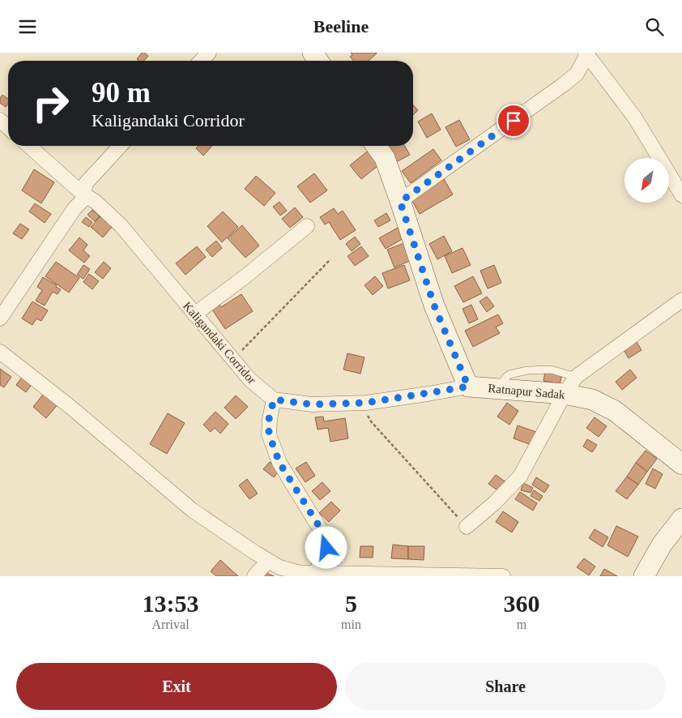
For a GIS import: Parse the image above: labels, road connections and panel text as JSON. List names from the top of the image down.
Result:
{
  "streets": {
    "main road": ["Ratnapur Sadak"],
    "street": ["Kaligandaki Corridor"]
  },
  "north": "bottom left",
  "page": {
    "header": "Beeline",
    "turn": ["90 m", "Kaligandaki Corridor"],
    "eta": [
      "13:53",
      "Arrival",
      "5",
      "min",
      "360",
      "m"
    ],
    "buttons": ["Exit", "Share"]
  }
}
